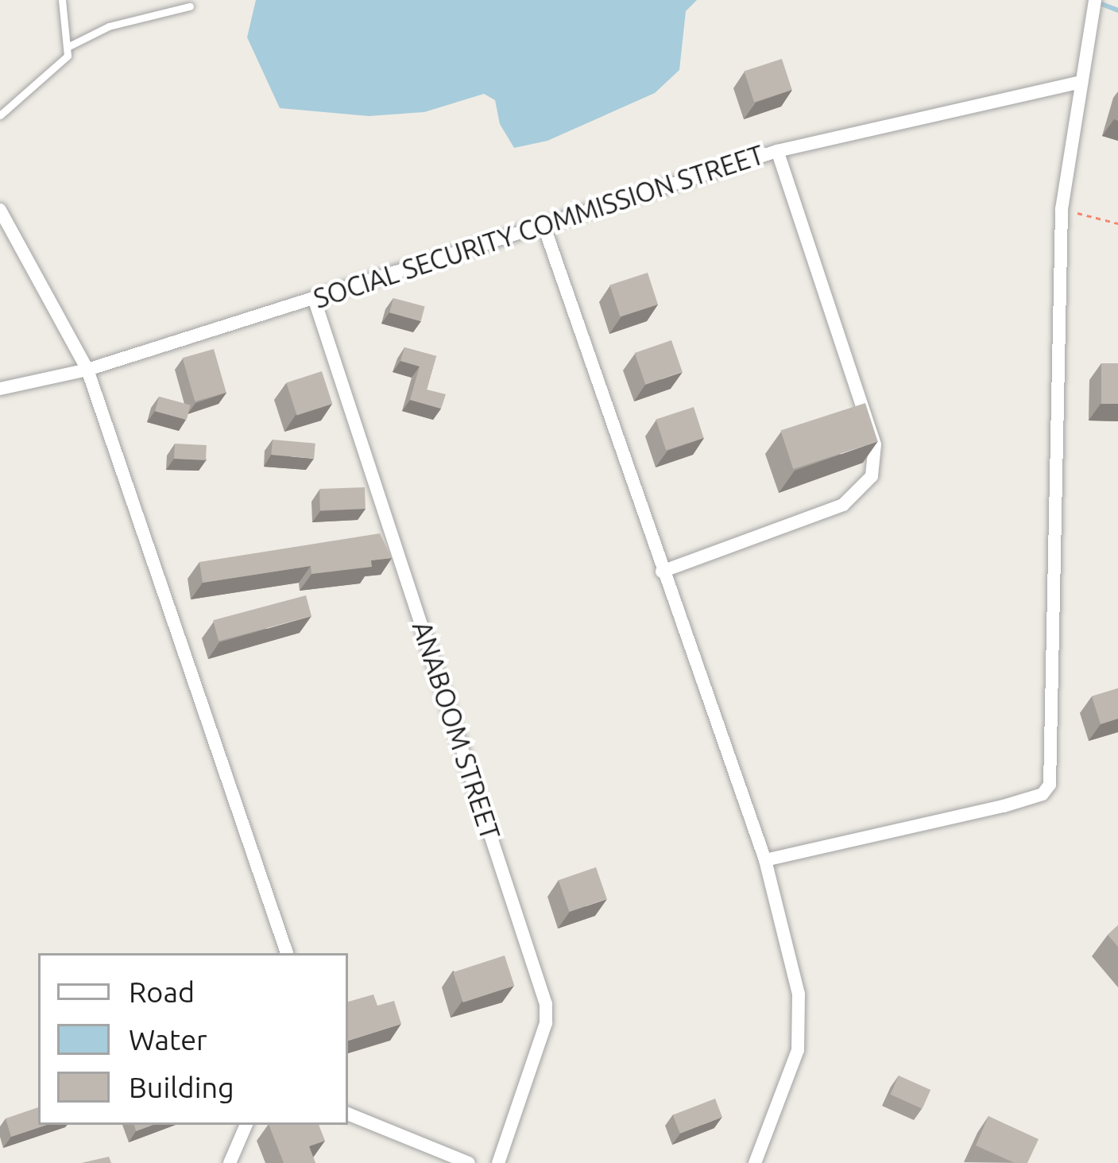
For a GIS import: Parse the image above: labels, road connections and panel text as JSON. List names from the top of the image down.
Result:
{
  "streets": {
    "street": ["SOCIAL SECURITY COMMISSION STREET", "ANABOOM STREET"]
  },
  "crossings": [
    ["SOCIAL SECURITY COMMISSION STREET", "ANABOOM STREET"]
  ],
  "legend": ["Road", "Water", "Building"]
}
